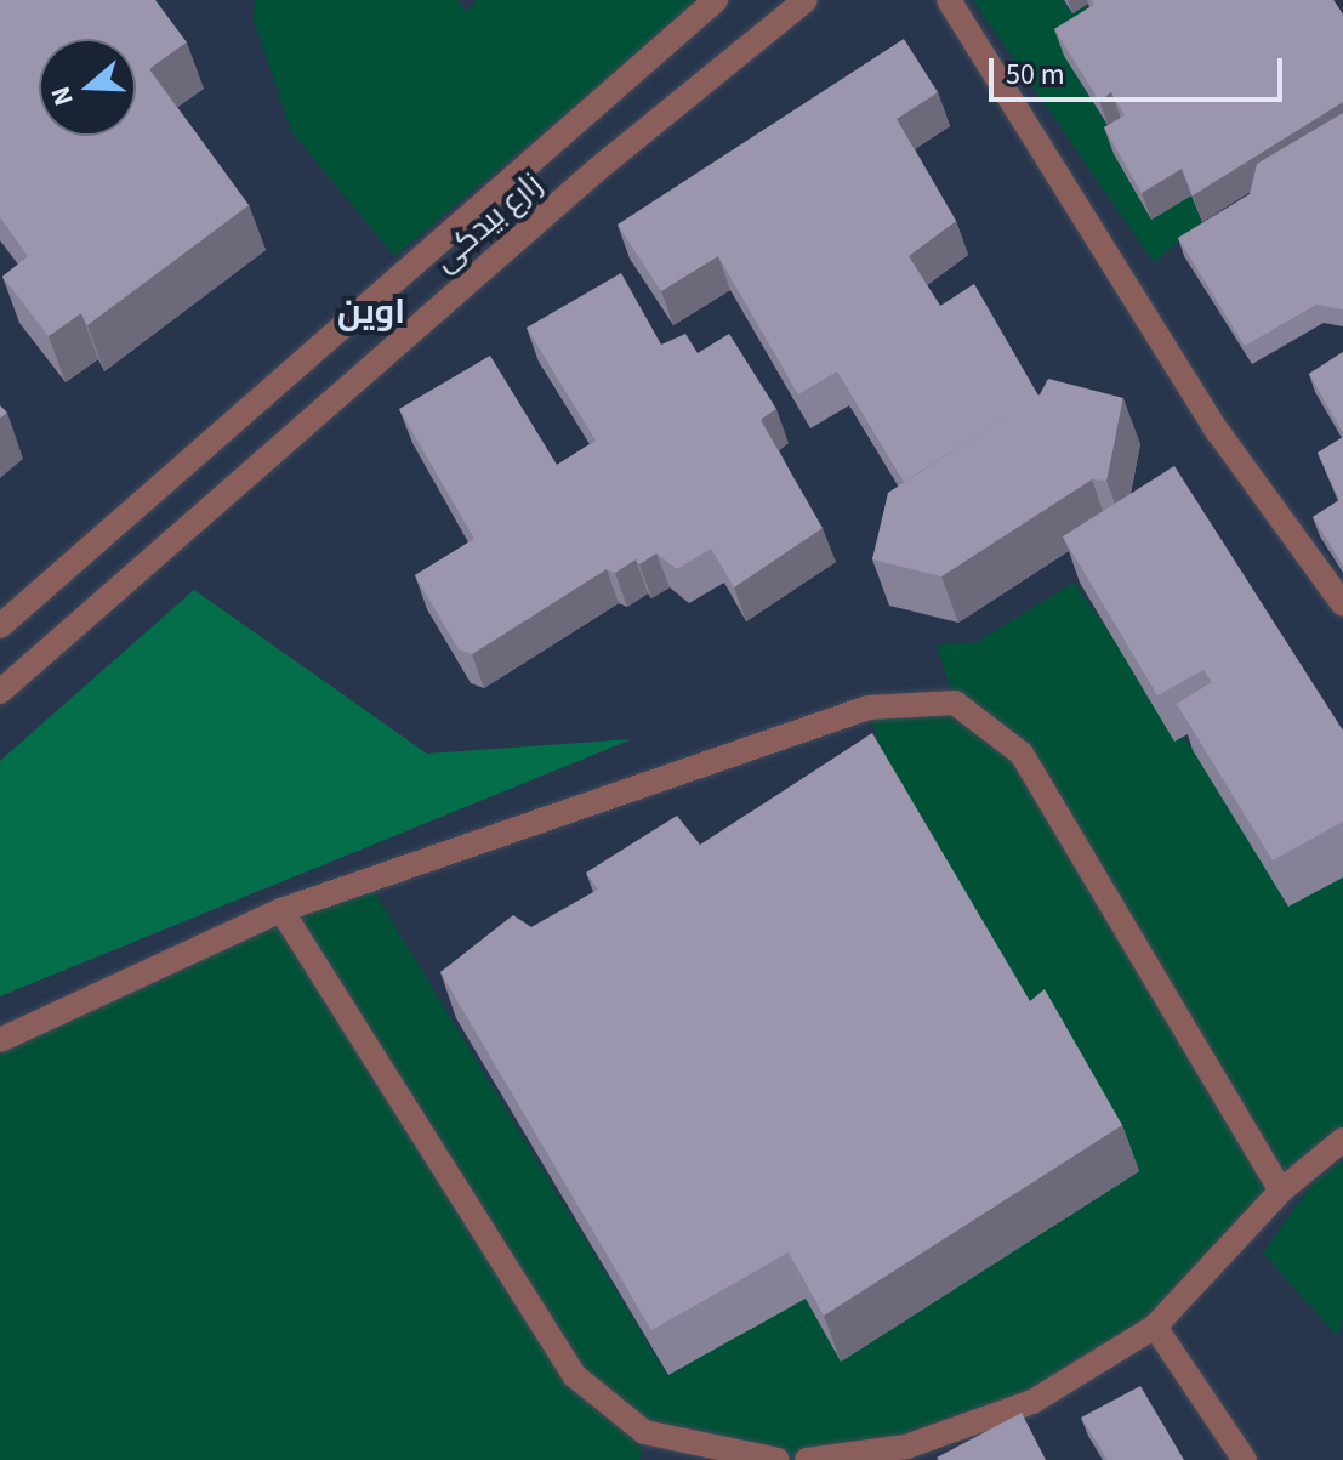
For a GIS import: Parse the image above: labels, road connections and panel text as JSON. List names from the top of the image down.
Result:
{
  "streets": {
    "lane": ["زارع بیدکی"]
  },
  "districts": ["اوین"],
  "scale_bar": "50 m",
  "north": "left"
}
